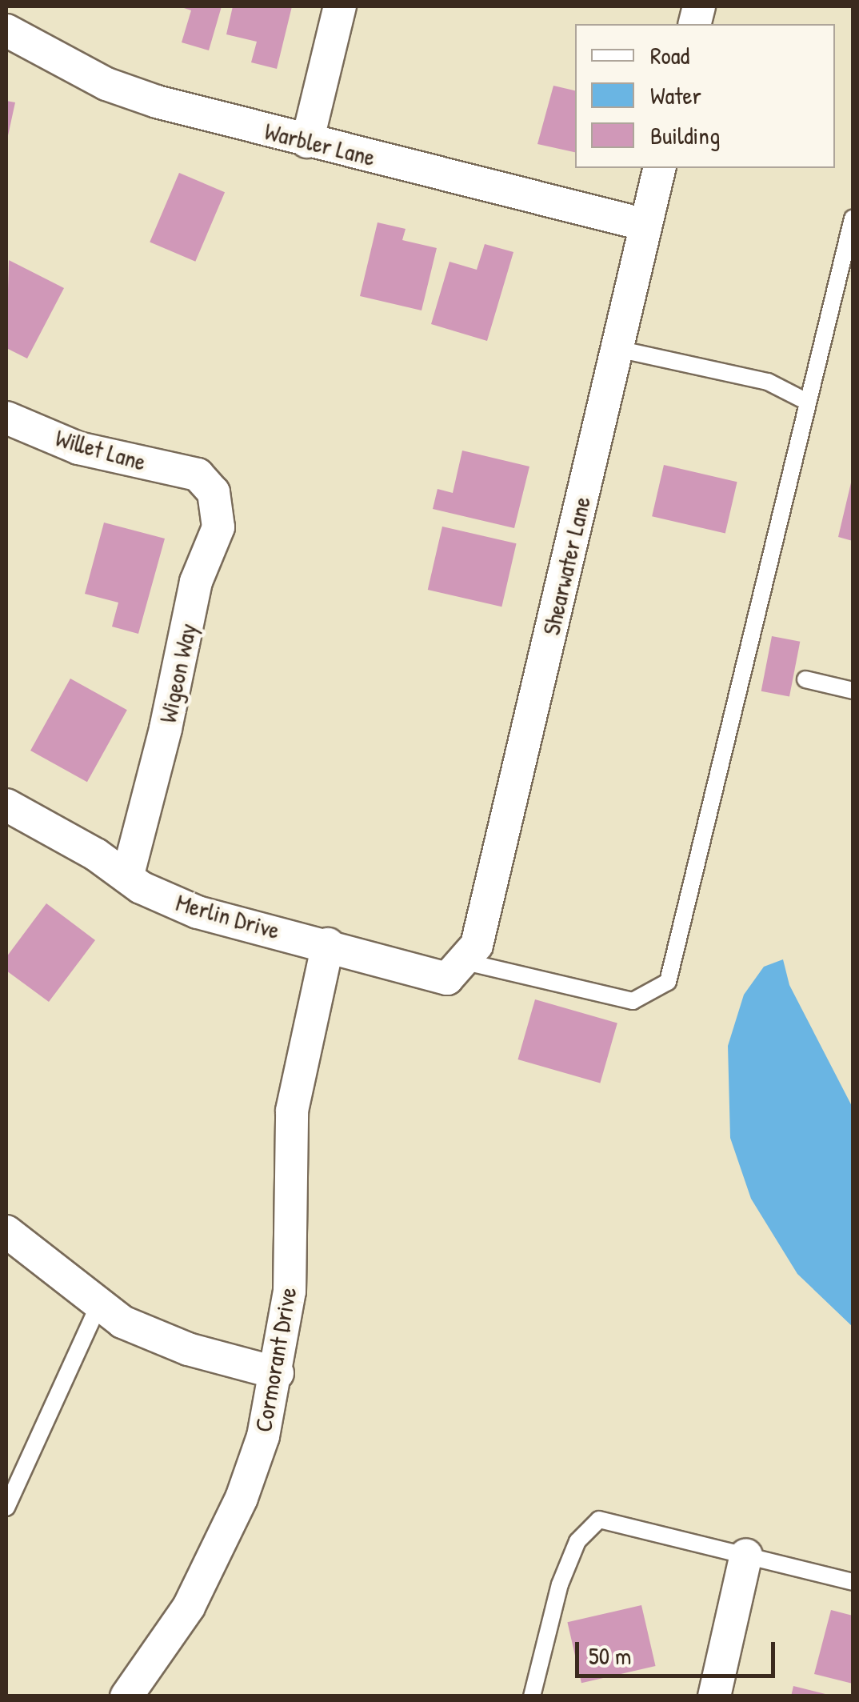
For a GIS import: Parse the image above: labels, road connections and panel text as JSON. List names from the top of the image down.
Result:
{
  "streets": {
    "street": [
      "Warbler Lane",
      "Willet Lane",
      "Shearwater Lane",
      "Wigeon Way",
      "Merlin Drive",
      "Cormorant Drive"
    ]
  },
  "crossings": [
    ["Warbler Lane", "Shearwater Lane"],
    ["Willet Lane", "Wigeon Way"],
    ["Shearwater Lane", "Merlin Drive"],
    ["Wigeon Way", "Merlin Drive"],
    ["Merlin Drive", "Cormorant Drive"]
  ],
  "legend": ["Road", "Water", "Building"],
  "scale_bar": "50 m"
}
